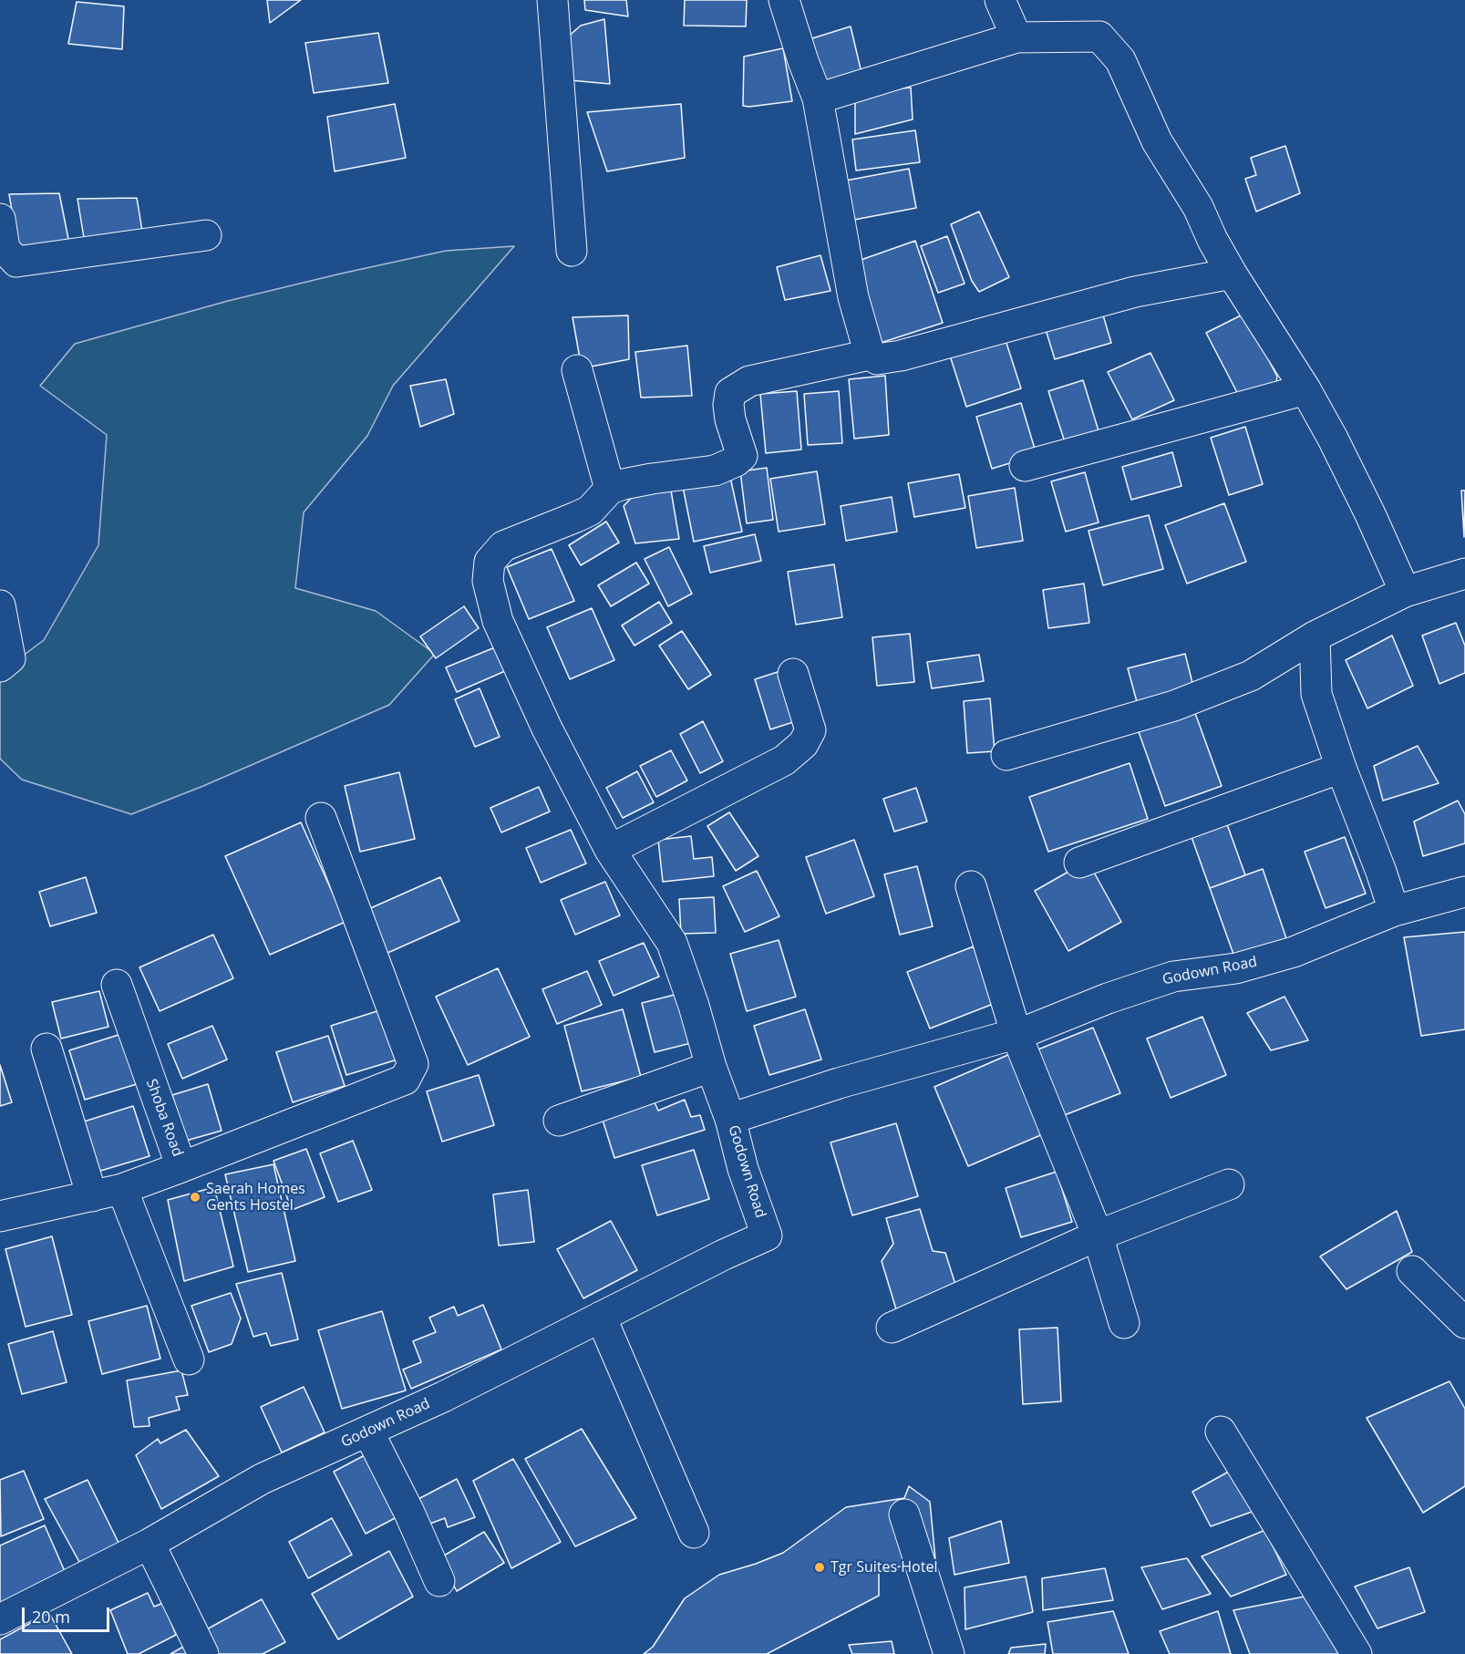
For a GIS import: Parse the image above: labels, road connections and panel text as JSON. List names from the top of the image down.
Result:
{
  "streets": {
    "street": ["Godown Road", "Shoba Road"]
  },
  "places": ["Saerah Homes Gents Hostel", "Tgr Suites Hotel"],
  "scale_bar": "20 m"
}
